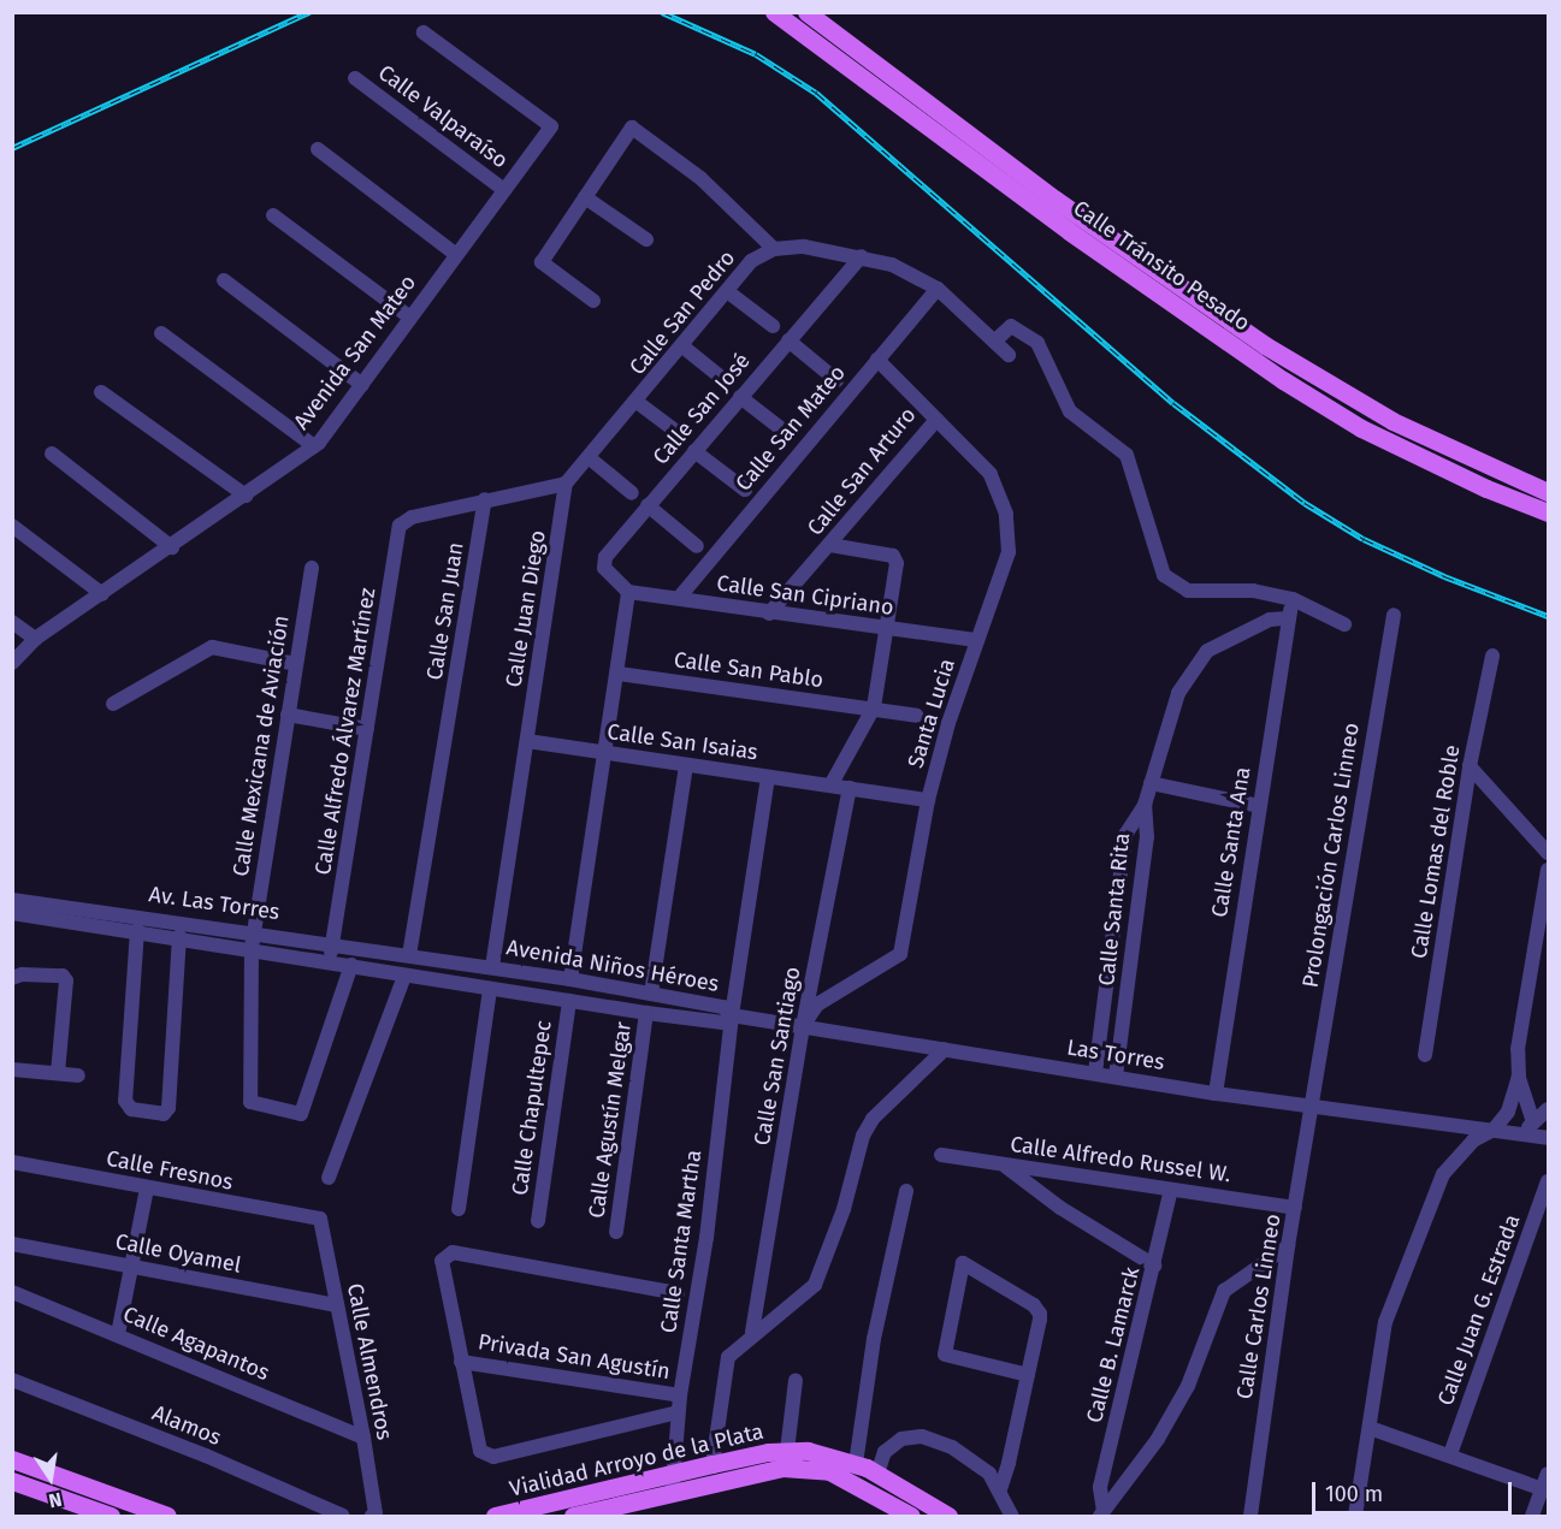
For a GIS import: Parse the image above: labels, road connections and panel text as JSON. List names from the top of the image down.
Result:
{
  "streets": {
    "main road": ["Calle Tránsito Pesado", "Vialidad Arroyo de la Plata"],
    "street": [
      "Calle Valparaíso",
      "Calle San Pedro",
      "Avenida San Mateo",
      "Calle San José",
      "Calle San Mateo",
      "Calle San Arturo",
      "Calle San Cipriano",
      "Calle Juan Diego",
      "Calle San Juan",
      "Calle San Pablo",
      "Santa Lucia",
      "Calle Alfredo Álvarez Martínez",
      "Calle San Isaias",
      "Calle Mexicana de Aviación",
      "Calle Santa Ana",
      "Calle Lomas del Roble",
      "Prolongación Carlos Linneo",
      "Av. Las Torres",
      "Calle Santa Rita",
      "Avenida Niños Héroes",
      "Las Torres",
      "Calle San Santiago",
      "Calle Chapultepec",
      "Calle Agustín Melgar",
      "Calle Alfredo Russel W.",
      "Calle Fresnos",
      "Calle Santa Martha",
      "Calle Oyamel",
      "Calle Carlos Linneo",
      "Calle Juan G. Estrada",
      "Calle Agapantos",
      "Calle B. Lamarck",
      "Privada San Agustín",
      "Calle Almendros",
      "Alamos"
    ]
  },
  "crossings": [
    ["Calle Valparaíso", "Avenida San Mateo"],
    ["Calle San Pedro", "Calle Juan Diego"],
    ["Calle San José", "Calle San Cipriano"],
    ["Calle San Mateo", "Calle San Arturo"],
    ["Calle San Mateo", "Calle San Cipriano"],
    ["Calle San Arturo", "Calle San Cipriano"],
    ["Calle San Cipriano", "Santa Lucia"],
    ["Calle Juan Diego", "Calle San Isaias"],
    ["Calle Juan Diego", "Avenida Niños Héroes"],
    ["Calle San Juan", "Calle Alfredo Álvarez Martínez"],
    ["Calle San Juan", "Av. Las Torres"],
    ["Calle San Juan", "Avenida Niños Héroes"],
    ["Santa Lucia", "Calle San Isaias"],
    ["Santa Lucia", "Las Torres"],
    ["Santa Lucia", "Calle San Santiago"],
    ["Calle Alfredo Álvarez Martínez", "Av. Las Torres"],
    ["Calle San Isaias", "Calle San Santiago"],
    ["Calle San Isaias", "Calle Santa Martha"],
    ["Calle Mexicana de Aviación", "Av. Las Torres"],
    ["Calle Santa Ana", "Las Torres"],
    ["Prolongación Carlos Linneo", "Las Torres"],
    ["Prolongación Carlos Linneo", "Calle Carlos Linneo"],
    ["Av. Las Torres", "Avenida Niños Héroes"],
    ["Calle Santa Rita", "Las Torres"],
    ["Avenida Niños Héroes", "Las Torres"],
    ["Avenida Niños Héroes", "Calle Chapultepec"],
    ["Avenida Niños Héroes", "Calle Agustín Melgar"],
    ["Avenida Niños Héroes", "Calle Santa Martha"],
    ["Las Torres", "Calle San Santiago"],
    ["Las Torres", "Calle Santa Martha"],
    ["Las Torres", "Calle Carlos Linneo"],
    ["Calle Alfredo Russel W.", "Calle Carlos Linneo"],
    ["Calle Alfredo Russel W.", "Calle B. Lamarck"],
    ["Calle Fresnos", "Calle Almendros"],
    ["Calle Santa Martha", "Privada San Agustín"],
    ["Calle Santa Martha", "Vialidad Arroyo de la Plata"],
    ["Calle Oyamel", "Calle Almendros"],
    ["Calle Agapantos", "Calle Almendros"]
  ],
  "scale_bar": "100 m",
  "north": "bottom"
}
